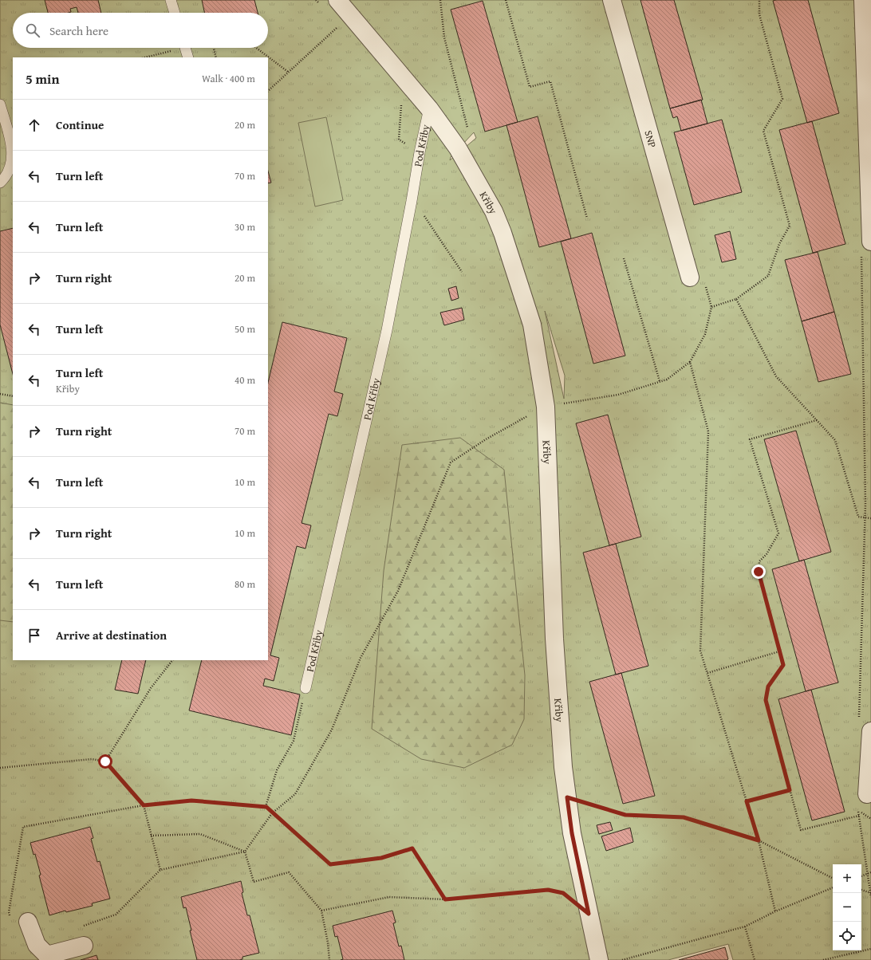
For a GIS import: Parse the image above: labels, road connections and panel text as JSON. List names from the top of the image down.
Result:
{
  "streets": {
    "street": ["SNP", "Křiby"],
    "lane": ["Pod Křiby"]
  },
  "crossings": [
    ["Pod Křiby", "Křiby"]
  ],
  "page": {
    "search": "Search here",
    "heading": ["5 min", "Walk · 400 m"],
    "list": [
      ["Continue", "20 m"],
      ["Turn left", "70 m"],
      ["Turn left", "30 m"],
      ["Turn right", "20 m"],
      ["Turn left", "50 m"],
      ["Turn left", "Křiby", "40 m"],
      ["Turn right", "70 m"],
      ["Turn left", "10 m"],
      ["Turn right", "10 m"],
      ["Turn left", "80 m"],
      "Arrive at destination"
    ],
    "map_buttons": ["+", "−"]
  }
}
